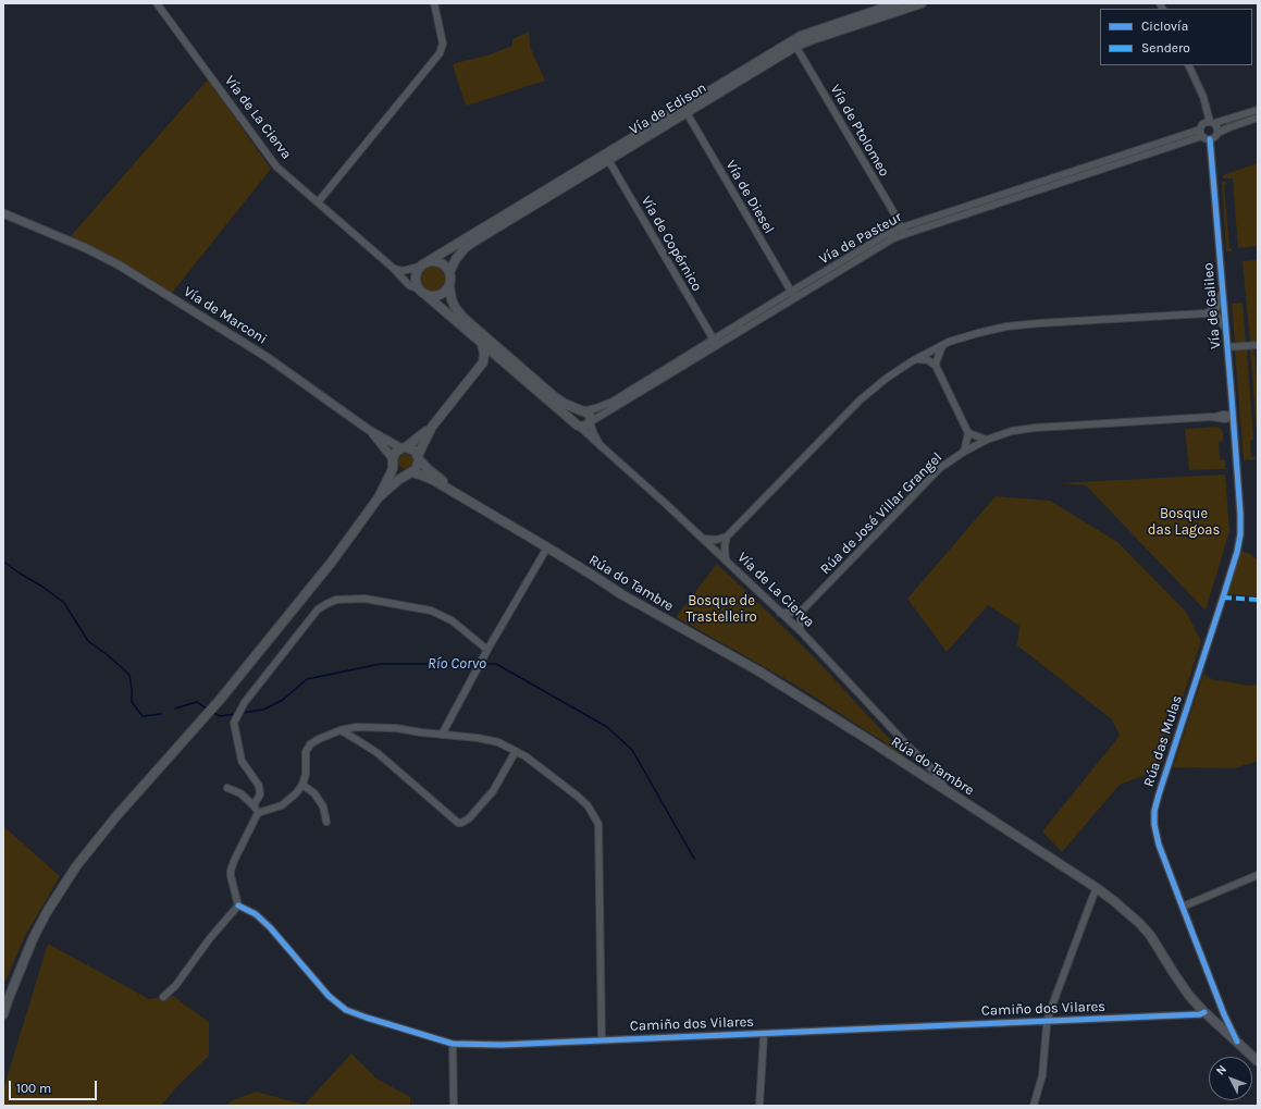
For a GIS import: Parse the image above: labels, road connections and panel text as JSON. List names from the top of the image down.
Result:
{
  "streets": {
    "main road": ["Vía de Edison", "Vía de La Cierva", "Rúa do Tambre"],
    "street": [
      "Vía de Ptolomeo",
      "Vía de Diesel",
      "Vía de Pasteur",
      "Vía de Copérnico",
      "Vía de Galileo",
      "Vía de Marconi",
      "Rúa de José Villar Grangel",
      "Rúa das Mulas",
      "Camiño dos Vilares"
    ]
  },
  "crossings": [
    ["Vía de Edison", "Vía de La Cierva"],
    ["Vía de Edison", "Vía de Ptolomeo"],
    ["Vía de Edison", "Vía de Diesel"],
    ["Vía de Edison", "Vía de Copérnico"],
    ["Vía de La Cierva", "Vía de Pasteur"],
    ["Vía de La Cierva", "Rúa de José Villar Grangel"],
    ["Vía de La Cierva", "Rúa do Tambre"],
    ["Vía de Ptolomeo", "Vía de Pasteur"],
    ["Vía de Diesel", "Vía de Pasteur"],
    ["Vía de Pasteur", "Vía de Copérnico"],
    ["Vía de Pasteur", "Vía de Galileo"],
    ["Vía de Galileo", "Rúa de José Villar Grangel"],
    ["Vía de Galileo", "Rúa das Mulas"],
    ["Rúa do Tambre", "Rúa das Mulas"],
    ["Rúa do Tambre", "Camiño dos Vilares"]
  ],
  "water": ["Río Corvo"],
  "parks": ["Bosque das Lagoas", "Bosque de Trastelleiro"],
  "legend": ["Ciclovía", "Sendero"],
  "scale_bar": "100 m",
  "north": "top left"
}
